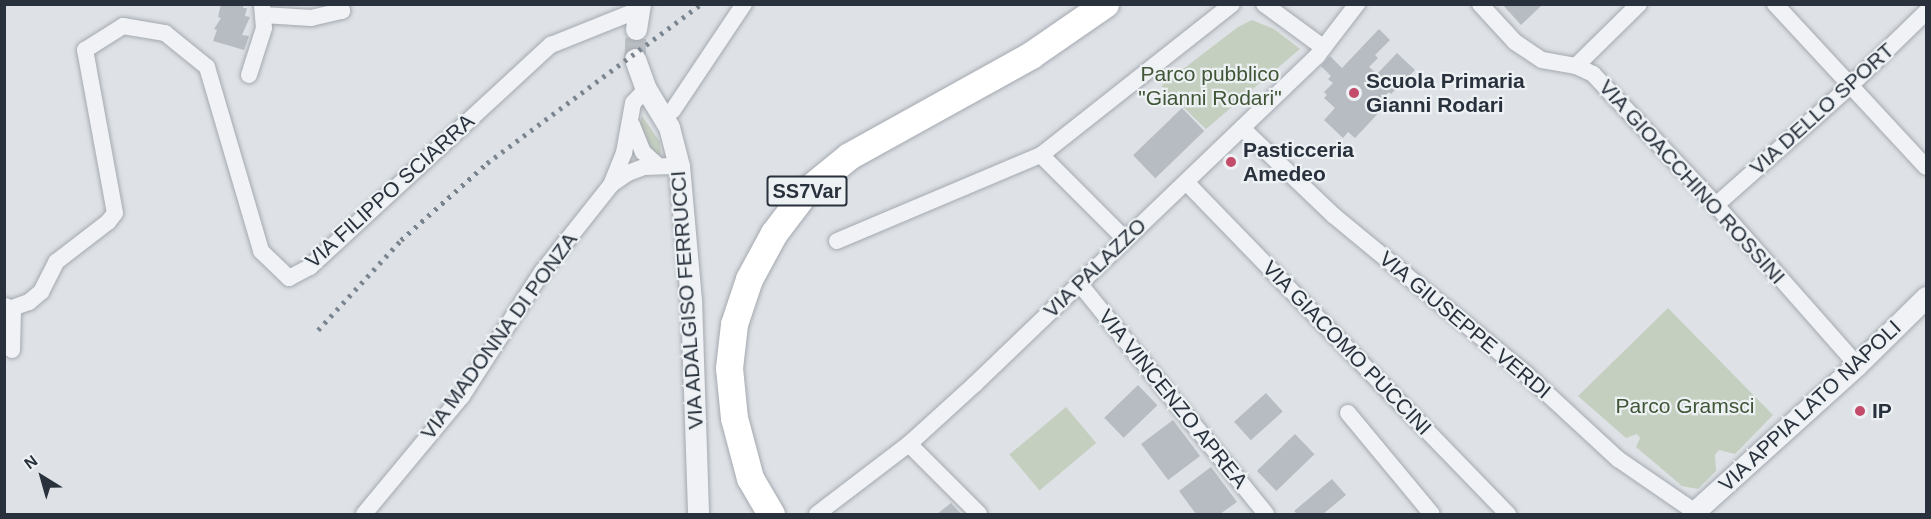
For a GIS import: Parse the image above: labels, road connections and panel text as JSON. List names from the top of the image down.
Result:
{
  "streets": {
    "main road": ["SS7Var"],
    "street": [
      "VIA DELLO SPORT",
      "VIA GIOACCHINO ROSSINI",
      "VIA FILIPPO SCIARRA",
      "VIA PALAZZO",
      "VIA ADALGISO FERRUCCI",
      "VIA GIUSEPPE VERDI",
      "VIA MADONNA DI PONZA",
      "VIA GIACOMO PUCCINI",
      "VIA VINCENZO APREA",
      "VIA APPIA LATO NAPOLI"
    ]
  },
  "crossings": [
    ["VIA DELLO SPORT", "VIA GIOACCHINO ROSSINI"],
    ["VIA GIOACCHINO ROSSINI", "VIA APPIA LATO NAPOLI"],
    ["VIA PALAZZO", "VIA GIUSEPPE VERDI"],
    ["VIA PALAZZO", "VIA GIACOMO PUCCINI"],
    ["VIA PALAZZO", "VIA VINCENZO APREA"],
    ["VIA ADALGISO FERRUCCI", "VIA MADONNA DI PONZA"],
    ["VIA GIUSEPPE VERDI", "VIA APPIA LATO NAPOLI"]
  ],
  "parks": ["Parco pubblico \"Gianni Rodari\"", "Parco Gramsci"],
  "places": ["Scuola Primaria Gianni Rodari", "Pasticceria Amedeo", "IP"],
  "north": "top left"
}
